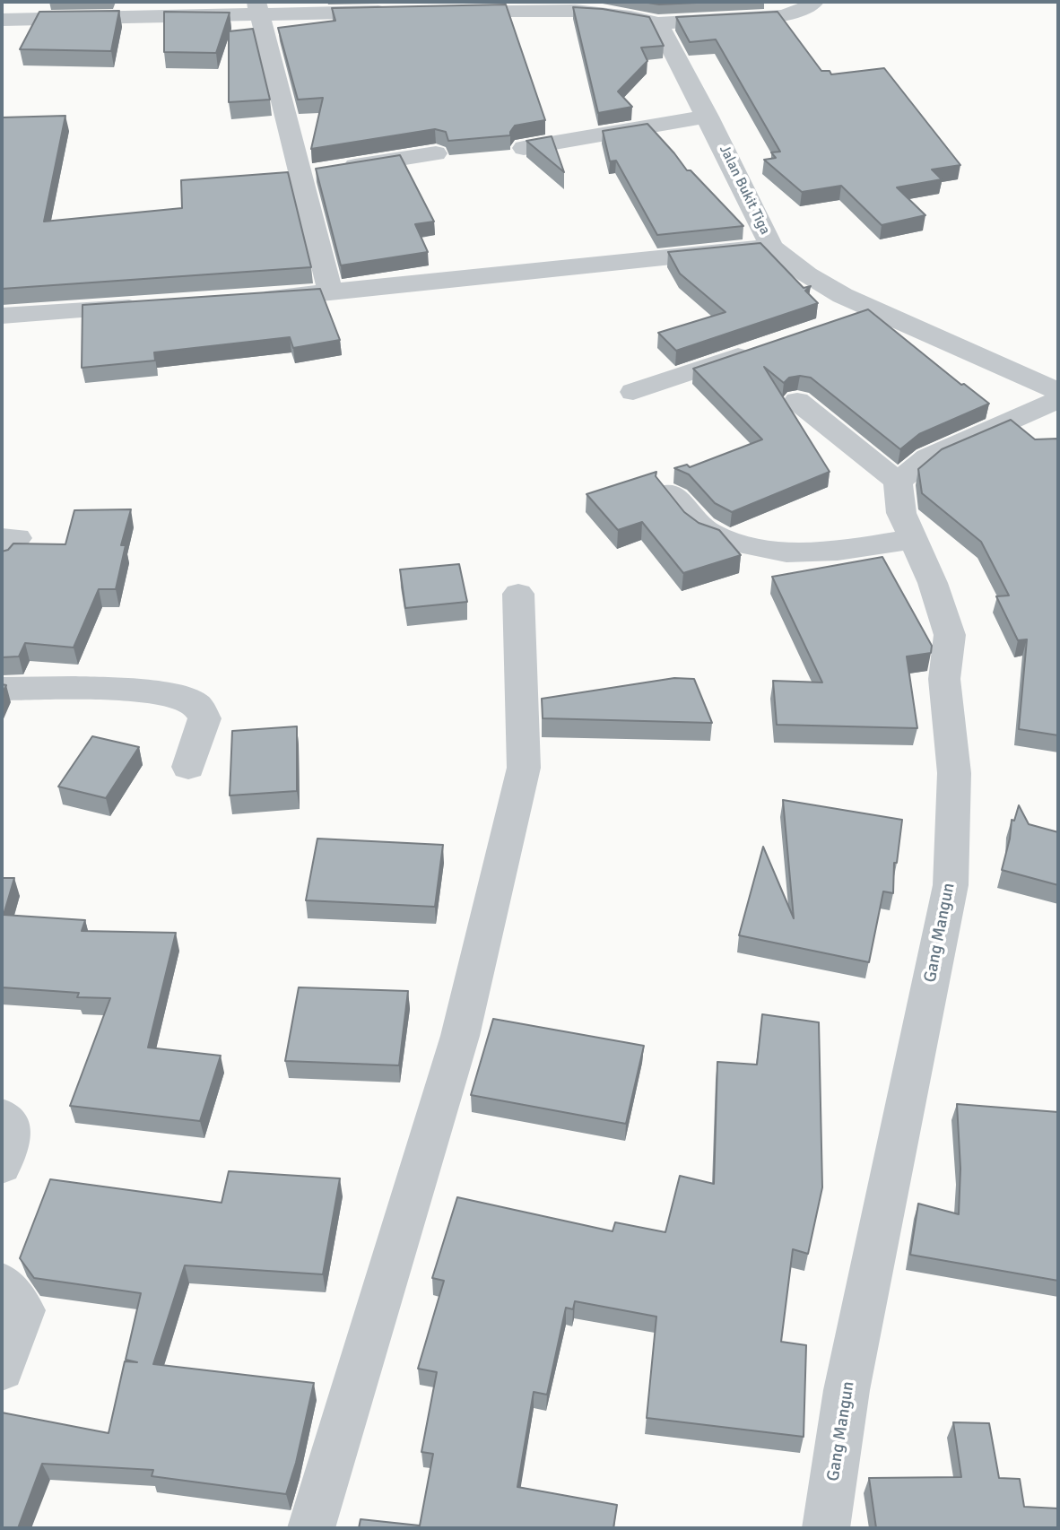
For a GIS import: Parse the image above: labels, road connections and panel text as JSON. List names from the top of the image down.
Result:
{
  "streets": {
    "street": ["Jalan Bukit Tiga", "Gang Mangun"]
  }
}
